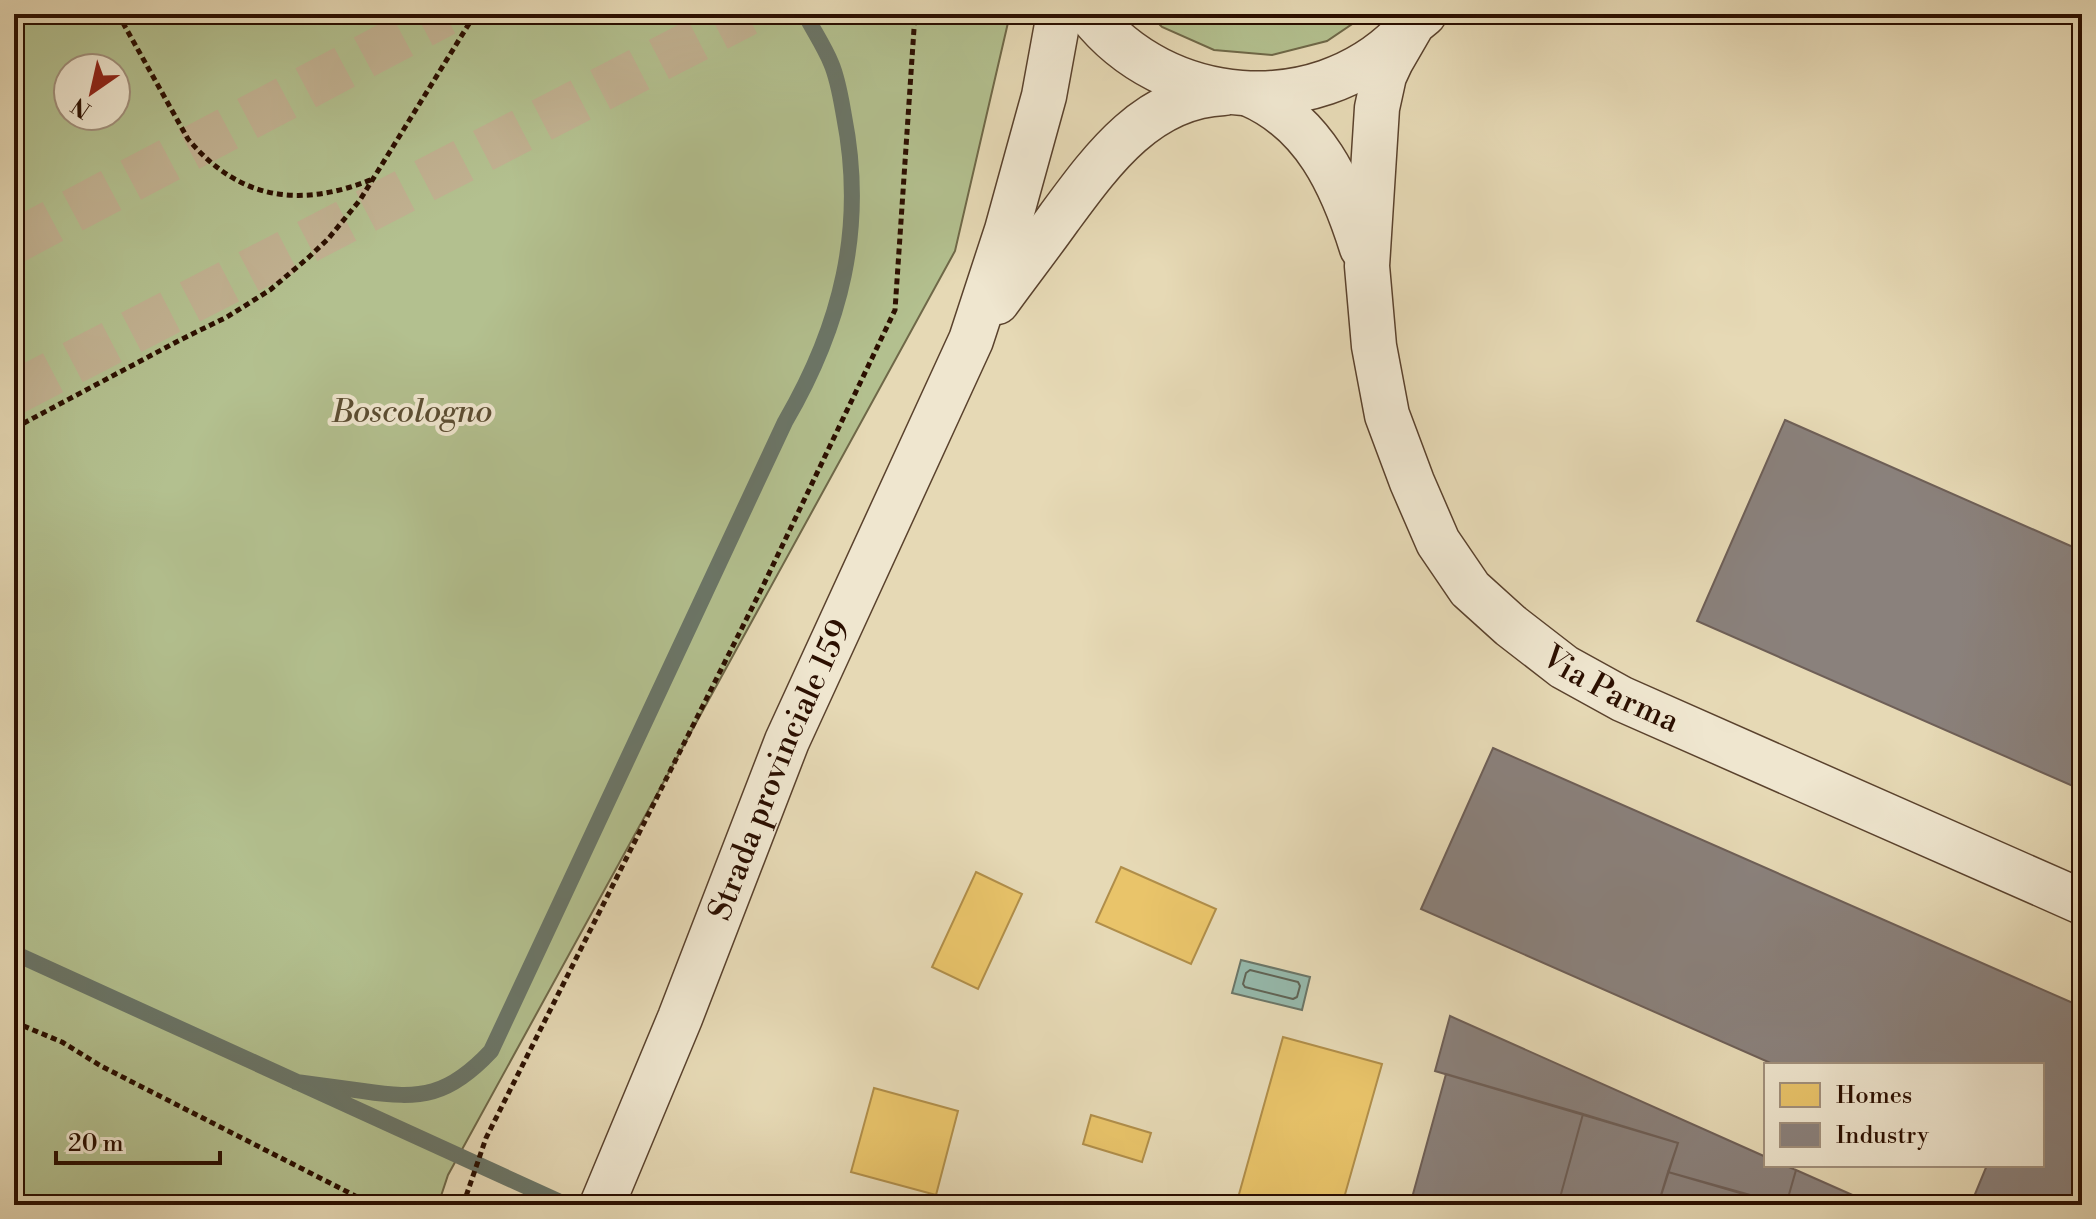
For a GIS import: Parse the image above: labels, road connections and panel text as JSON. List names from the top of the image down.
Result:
{
  "streets": {
    "street": ["Via Parma", "Strada provinciale 159"]
  },
  "parks": ["Boscologno"],
  "legend": ["Homes", "Industry"],
  "scale_bar": "20 m",
  "north": "bottom left"
}
